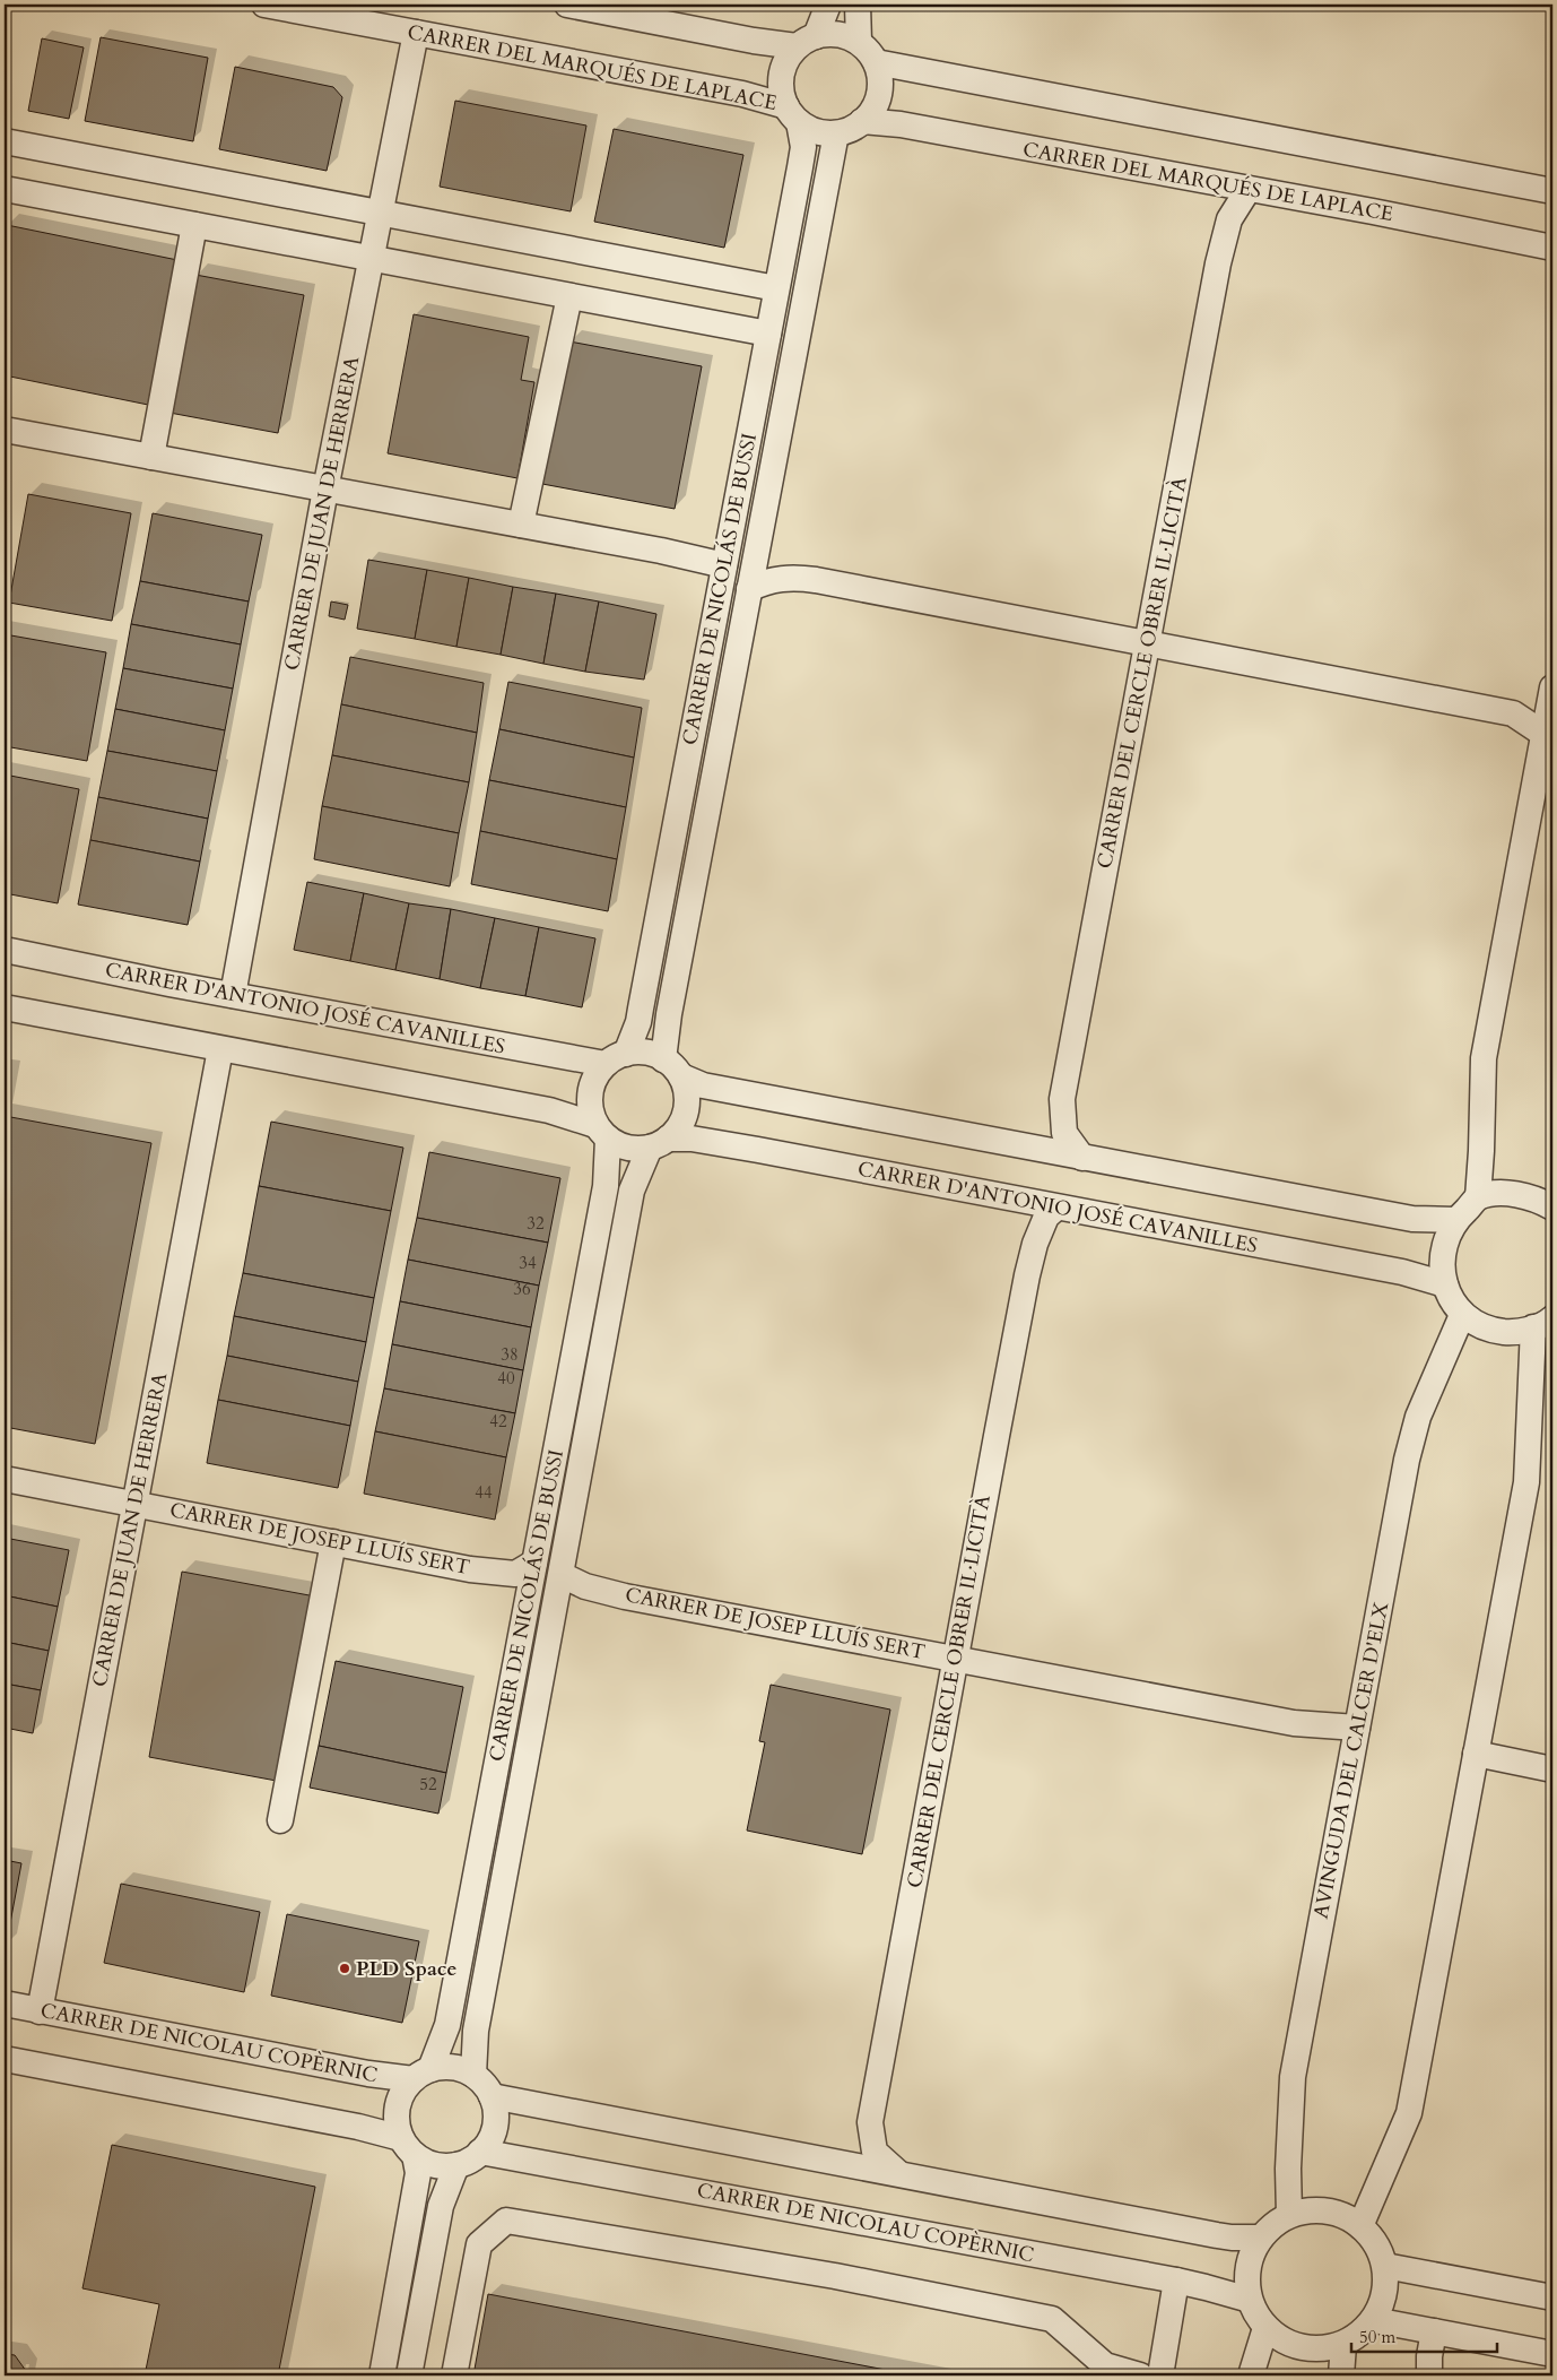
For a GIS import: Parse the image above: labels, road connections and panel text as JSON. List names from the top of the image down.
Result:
{
  "streets": {
    "street": [
      "CARRER DEL MARQUÉS DE LAPLACE",
      "CARRER DE JUAN DE HERRERA",
      "CARRER DE NICOLÁS DE BUSSI",
      "CARRER DEL CERCLE OBRER IL·LICITÀ",
      "CARRER D'ANTONIO JOSÉ CAVANILLES",
      "CARRER DE JOSEP LLUÍS SERT",
      "AVINGUDA DEL CALCER D'ELX",
      "CARRER DE NICOLAU COPÈRNIC"
    ]
  },
  "crossings": [
    ["CARRER DEL MARQUÉS DE LAPLACE", "CARRER DE JUAN DE HERRERA"],
    ["CARRER DEL MARQUÉS DE LAPLACE", "CARRER DE NICOLÁS DE BUSSI"],
    ["CARRER DEL MARQUÉS DE LAPLACE", "CARRER DEL CERCLE OBRER IL·LICITÀ"],
    ["CARRER DE JUAN DE HERRERA", "CARRER D'ANTONIO JOSÉ CAVANILLES"],
    ["CARRER DE JUAN DE HERRERA", "CARRER DE JOSEP LLUÍS SERT"],
    ["CARRER DE JUAN DE HERRERA", "CARRER DE NICOLAU COPÈRNIC"],
    ["CARRER DE NICOLÁS DE BUSSI", "CARRER D'ANTONIO JOSÉ CAVANILLES"],
    ["CARRER DE NICOLÁS DE BUSSI", "CARRER DE JOSEP LLUÍS SERT"],
    ["CARRER DE NICOLÁS DE BUSSI", "CARRER DE NICOLAU COPÈRNIC"],
    ["CARRER DEL CERCLE OBRER IL·LICITÀ", "CARRER D'ANTONIO JOSÉ CAVANILLES"],
    ["CARRER DEL CERCLE OBRER IL·LICITÀ", "CARRER DE JOSEP LLUÍS SERT"],
    ["CARRER DE JOSEP LLUÍS SERT", "AVINGUDA DEL CALCER D'ELX"],
    ["AVINGUDA DEL CALCER D'ELX", "CARRER DE NICOLAU COPÈRNIC"]
  ],
  "places": ["PLD Space"],
  "house_numbers": [
    "32",
    "34",
    "36",
    "38",
    "40",
    "42",
    "44",
    "52"
  ],
  "scale_bar": "50 m"
}
